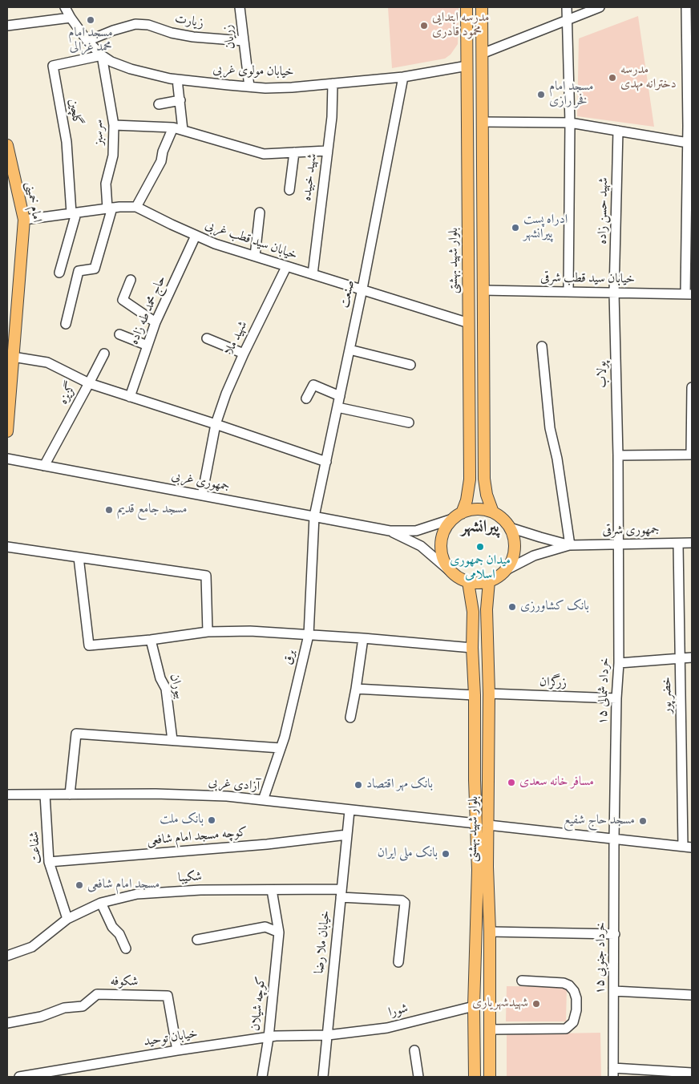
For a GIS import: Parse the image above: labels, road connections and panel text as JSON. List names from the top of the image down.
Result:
{
  "streets": {
    "main road": ["امام خمینی", "بلوار شهید بهشتی"],
    "street": [
      "زیارت",
      "زریان",
      "خیابان مولوی غربی",
      "گلچین",
      "سرسبز",
      "شهید خبیده",
      "شهید حسن زاده",
      "خیابان سید قطب غربی",
      "خیابان سید قطب شرقی",
      "صنعت",
      "حاج محمد طه زاده",
      "شهید ملا",
      "پولاب",
      "گزیزه",
      "جمهوری غربی",
      "جمهوری شرقی",
      "برق",
      "زرگران",
      "بیوران",
      "۱۵ خرداد شمالی",
      "خضر پور",
      "آزادی غربی",
      "کوچه مسجد امام شافعی",
      "شفاعت",
      "شکیبا",
      "خیابان ملا رضا",
      "۱۵ خرداد جنوبی",
      "شکوفه",
      "کوچه شیلان",
      "شورا",
      "خیابان توحید"
    ]
  },
  "crossings": [
    ["زیارت", "زریان"],
    ["زیارت", "خیابان مولوی غربی"],
    ["زریان", "خیابان مولوی غربی"],
    ["خیابان مولوی غربی", "گلچین"],
    ["خیابان مولوی غربی", "سرسبز"],
    ["خیابان مولوی غربی", "شهید خبیده"],
    ["خیابان مولوی غربی", "بلوار شهید بهشتی"],
    ["خیابان مولوی غربی", "صنعت"],
    ["گلچین", "سرسبز"],
    ["شهید خبیده", "خیابان سید قطب غربی"],
    ["امام خمینی", "گزیزه"],
    ["شهید حسن زاده", "خیابان سید قطب شرقی"],
    ["شهید حسن زاده", "پولاب"],
    ["خیابان سید قطب غربی", "بلوار شهید بهشتی"],
    ["خیابان سید قطب غربی", "صنعت"],
    ["خیابان سید قطب غربی", "حاج محمد طه زاده"],
    ["خیابان سید قطب غربی", "شهید ملا"],
    ["بلوار شهید بهشتی", "زرگران"],
    ["بلوار شهید بهشتی", "آزادی غربی"],
    ["بلوار شهید بهشتی", "شورا"],
    ["خیابان سید قطب شرقی", "پولاب"],
    ["صنعت", "جمهوری غربی"],
    ["صنعت", "برق"],
    ["شهید ملا", "جمهوری غربی"],
    ["پولاب", "جمهوری شرقی"],
    ["پولاب", "۱۵ خرداد شمالی"],
    ["گزیزه", "جمهوری غربی"],
    ["جمهوری غربی", "برق"],
    ["جمهوری شرقی", "۱۵ خرداد شمالی"],
    ["جمهوری شرقی", "خضر پور"],
    ["برق", "آزادی غربی"],
    ["زرگران", "۱۵ خرداد شمالی"],
    ["۱۵ خرداد شمالی", "۱۵ خرداد جنوبی"],
    ["آزادی غربی", "شفاعت"],
    ["آزادی غربی", "خیابان ملا رضا"],
    ["کوچه مسجد امام شافعی", "شفاعت"],
    ["کوچه مسجد امام شافعی", "خیابان ملا رضا"],
    ["شفاعت", "شکیبا"],
    ["شکیبا", "خیابان ملا رضا"],
    ["شکیبا", "کوچه شیلان"],
    ["خیابان ملا رضا", "شورا"],
    ["خیابان ملا رضا", "خیابان توحید"],
    ["شکوفه", "خیابان توحید"],
    ["کوچه شیلان", "خیابان توحید"],
    ["شورا", "خیابان توحید"]
  ],
  "districts": ["پیرانشهر"],
  "places": [
    "مسجد امام محمد غزالی",
    "مدرسه ابتدایى محمود قادرى",
    "مدرسه دخترانه مهدی",
    "مسجد امام فخر رازی",
    "ادراه پست پیرانشهر",
    "مسجد جامع قدیم",
    "میدان جمهوری اسلامی",
    "بانک کشاورزی",
    "مسافر خانه سعدی",
    "بانک مهر اقتصاد",
    "بانک ملت",
    "مسجد حاج شفیع",
    "بانک ملی ایران",
    "مسجد امام شافعی",
    "شهیدشهریاری"
  ]
}
